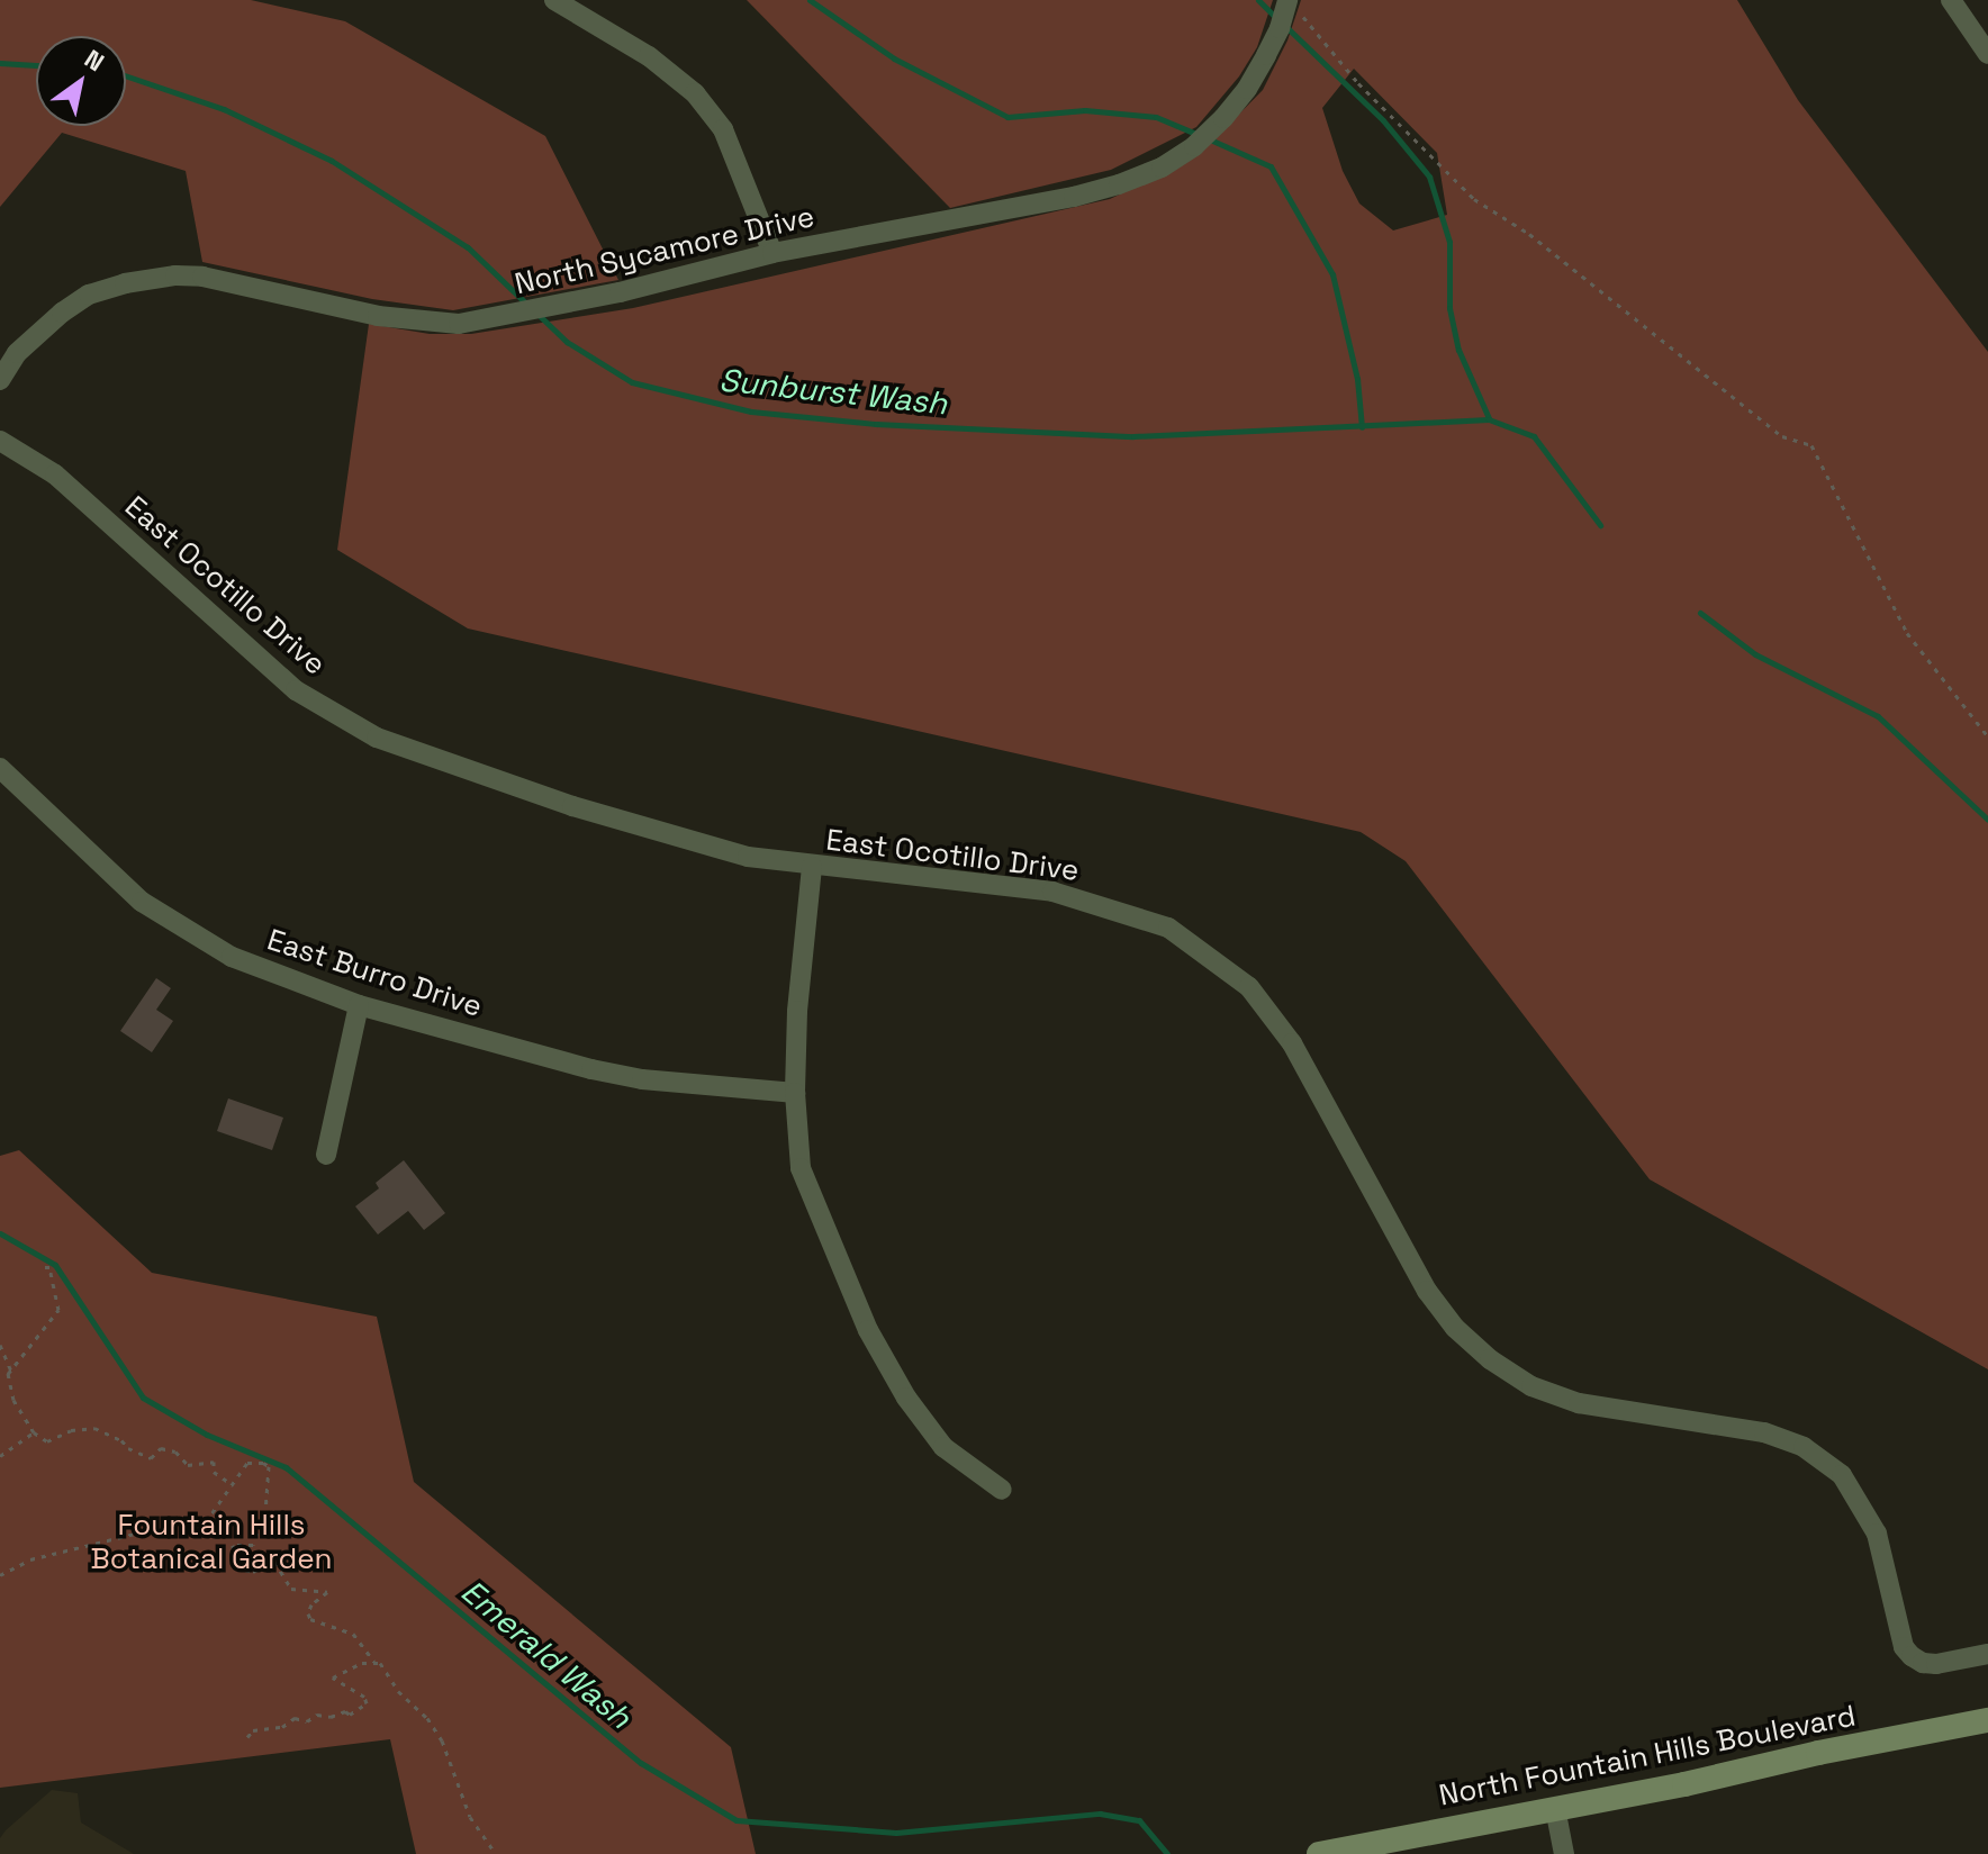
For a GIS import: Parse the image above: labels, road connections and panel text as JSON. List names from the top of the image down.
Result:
{
  "streets": {
    "main road": ["North Fountain Hills Boulevard"],
    "street": ["North Sycamore Drive", "East Ocotillo Drive", "East Burro Drive"]
  },
  "water": ["Sunburst Wash", "Emerald Wash"],
  "parks": ["Fountain Hills Botanical Garden"],
  "north": "top right"
}
